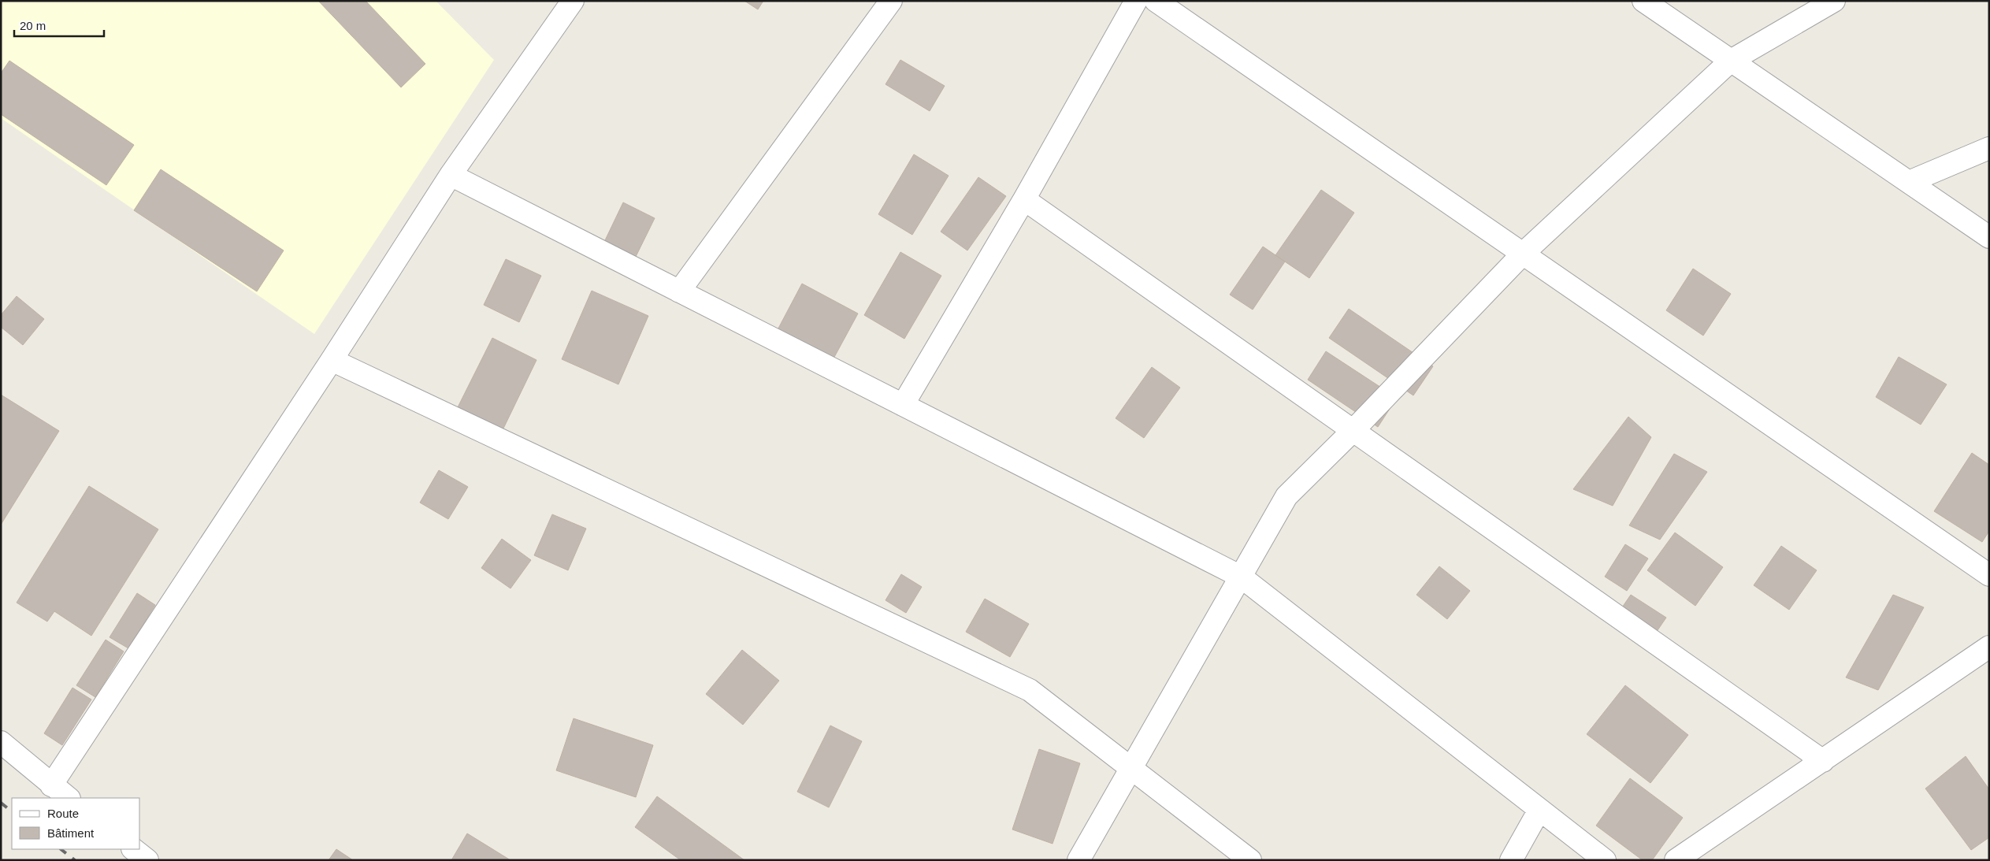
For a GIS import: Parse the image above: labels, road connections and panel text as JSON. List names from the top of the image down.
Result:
{
  "legend": ["Route", "Bâtiment"],
  "scale_bar": "20 m"
}
